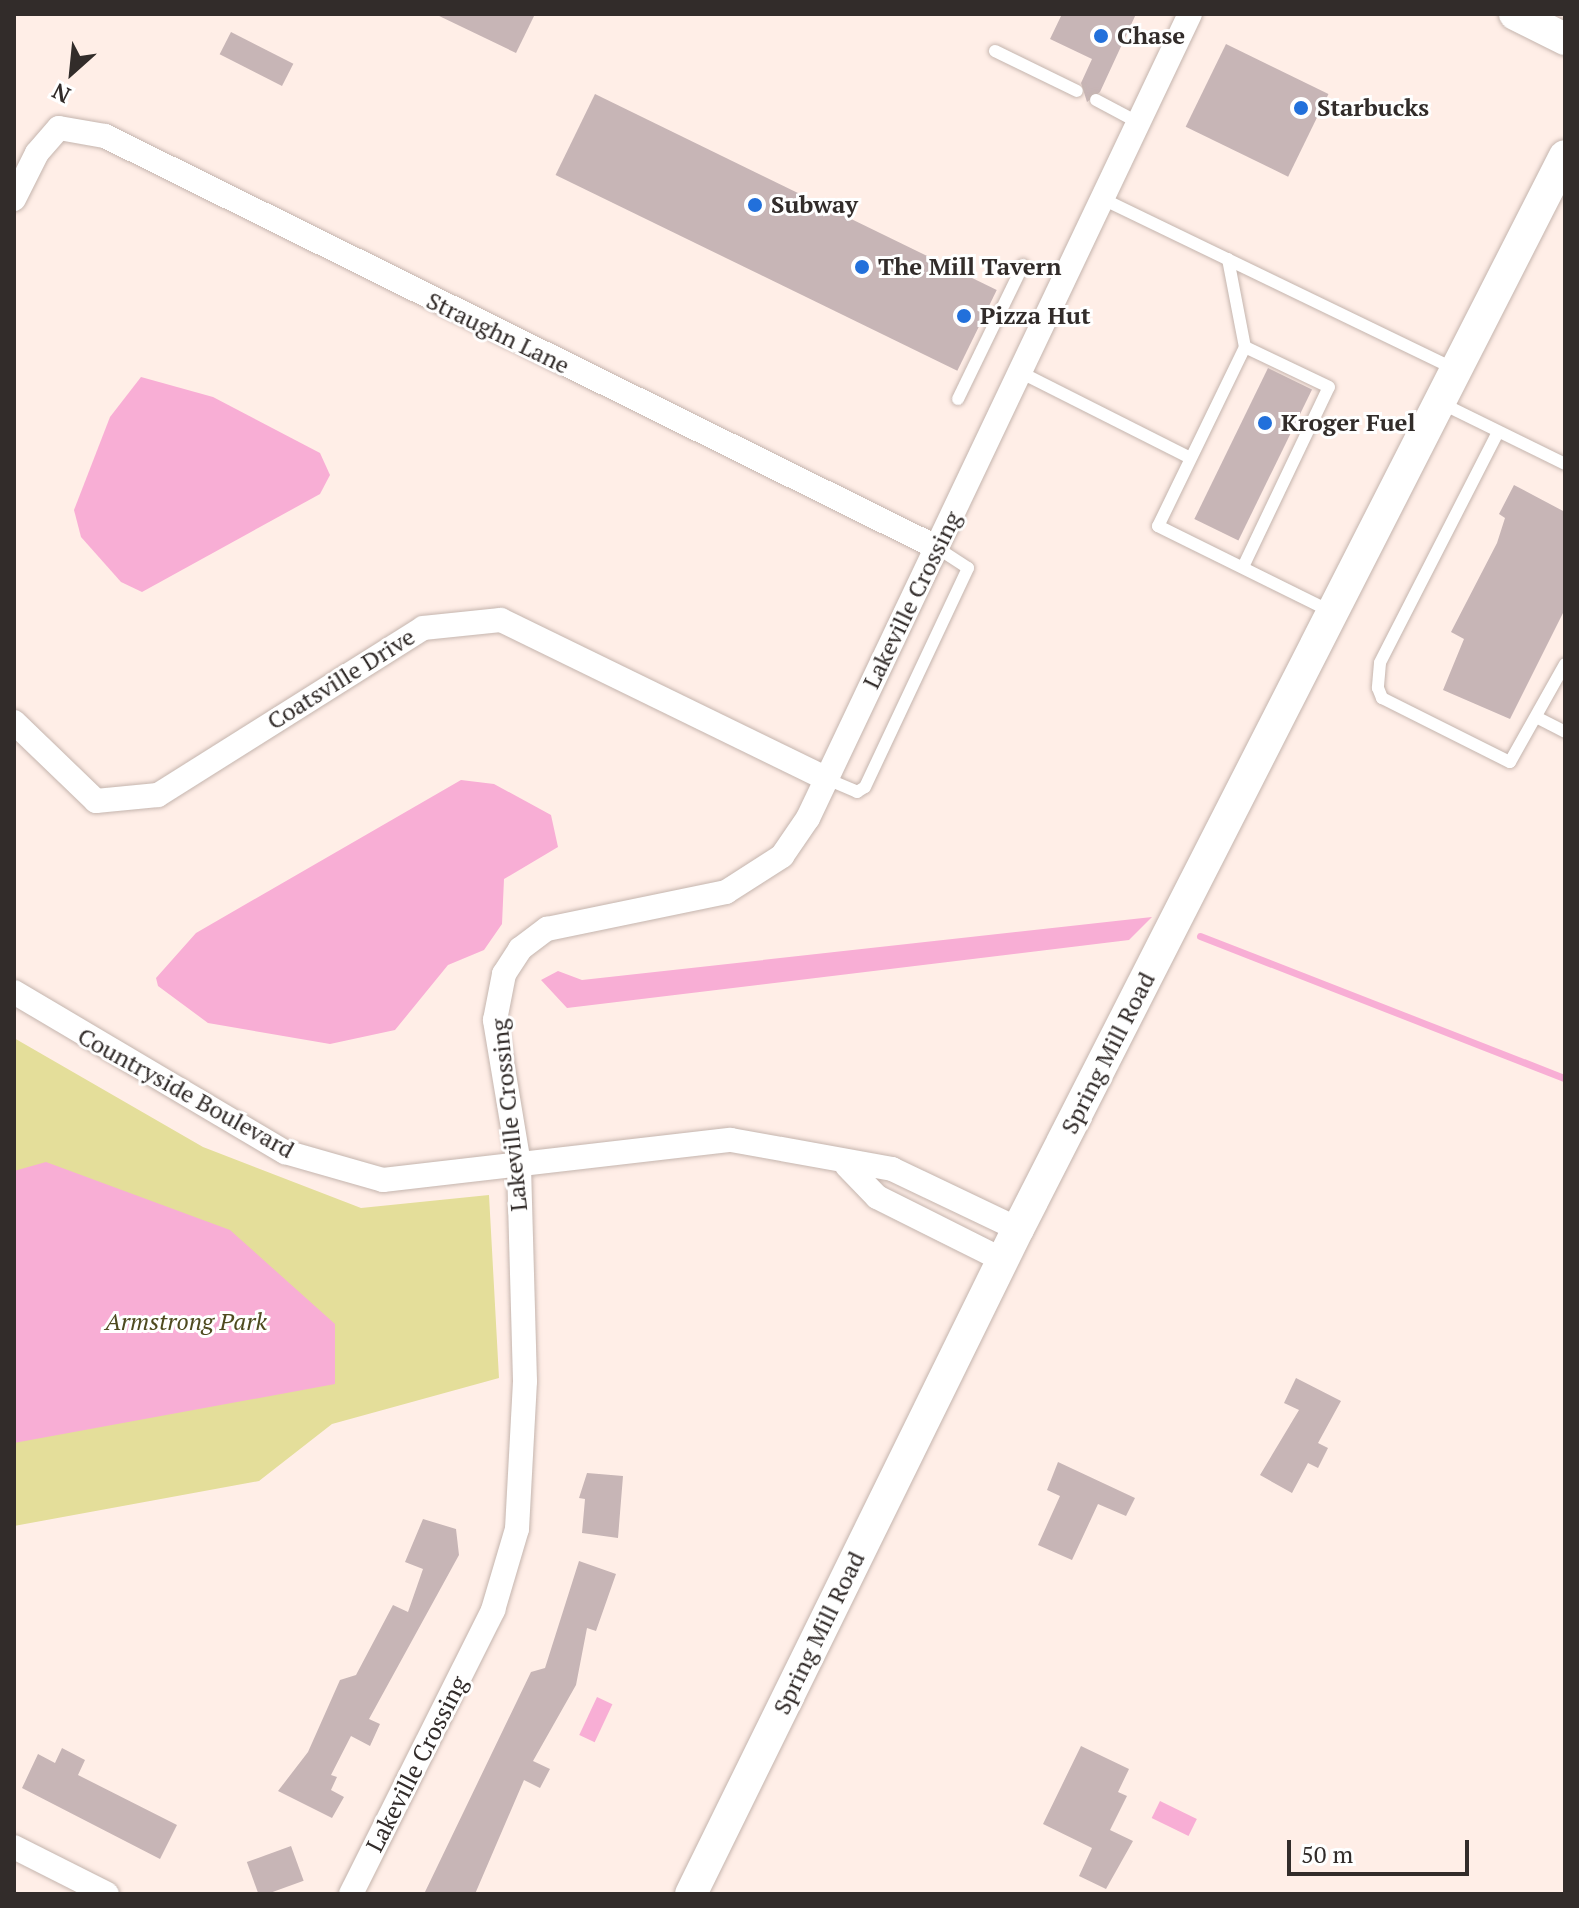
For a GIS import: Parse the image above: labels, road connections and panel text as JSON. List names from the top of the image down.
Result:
{
  "streets": {
    "street": [
      "Straughn Lane",
      "Lakeville Crossing",
      "Coatsville Drive",
      "Spring Mill Road",
      "Countryside Boulevard"
    ]
  },
  "crossings": [
    ["Straughn Lane", "Lakeville Crossing"],
    ["Lakeville Crossing", "Coatsville Drive"],
    ["Lakeville Crossing", "Countryside Boulevard"],
    ["Spring Mill Road", "Countryside Boulevard"]
  ],
  "parks": ["Armstrong Park"],
  "places": [
    "Chase",
    "Starbucks",
    "Subway",
    "The Mill Tavern",
    "Pizza Hut",
    "Kroger Fuel"
  ],
  "scale_bar": "50 m",
  "north": "bottom left"
}
